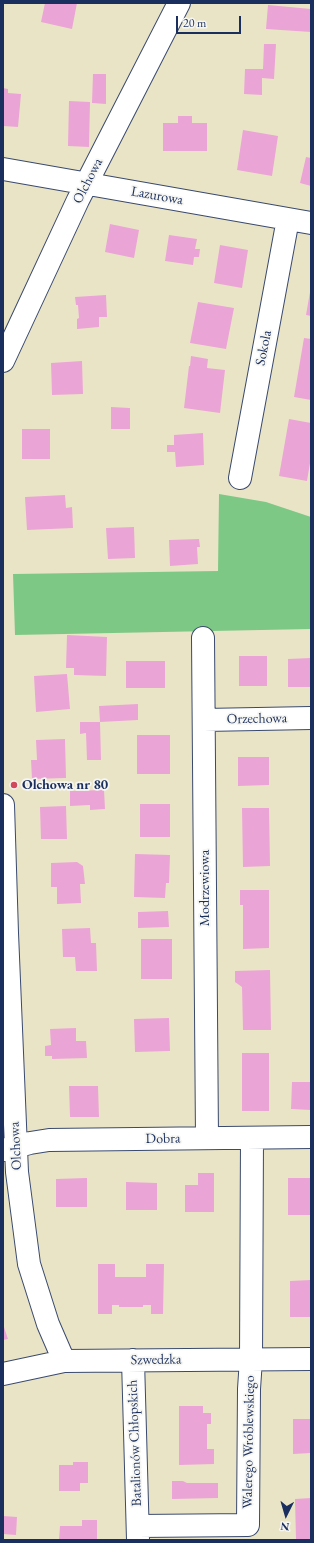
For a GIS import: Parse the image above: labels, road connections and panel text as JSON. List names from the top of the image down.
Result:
{
  "streets": {
    "street": [
      "Olchowa",
      "Lazurowa",
      "Sokola",
      "Orzechowa",
      "Modrzewiowa",
      "Dobra",
      "Szwedzka",
      "Walerego Wróblewskiego",
      "Batalionów Chłopskich"
    ]
  },
  "crossings": [
    ["Olchowa", "Lazurowa"],
    ["Olchowa", "Dobra"],
    ["Olchowa", "Szwedzka"],
    ["Lazurowa", "Sokola"],
    ["Orzechowa", "Modrzewiowa"],
    ["Modrzewiowa", "Dobra"],
    ["Dobra", "Walerego Wróblewskiego"],
    ["Szwedzka", "Walerego Wróblewskiego"],
    ["Szwedzka", "Batalionów Chłopskich"],
    ["Walerego Wróblewskiego", "Batalionów Chłopskich"]
  ],
  "places": ["Olchowa nr 80"],
  "scale_bar": "20 m",
  "north": "bottom"
}
